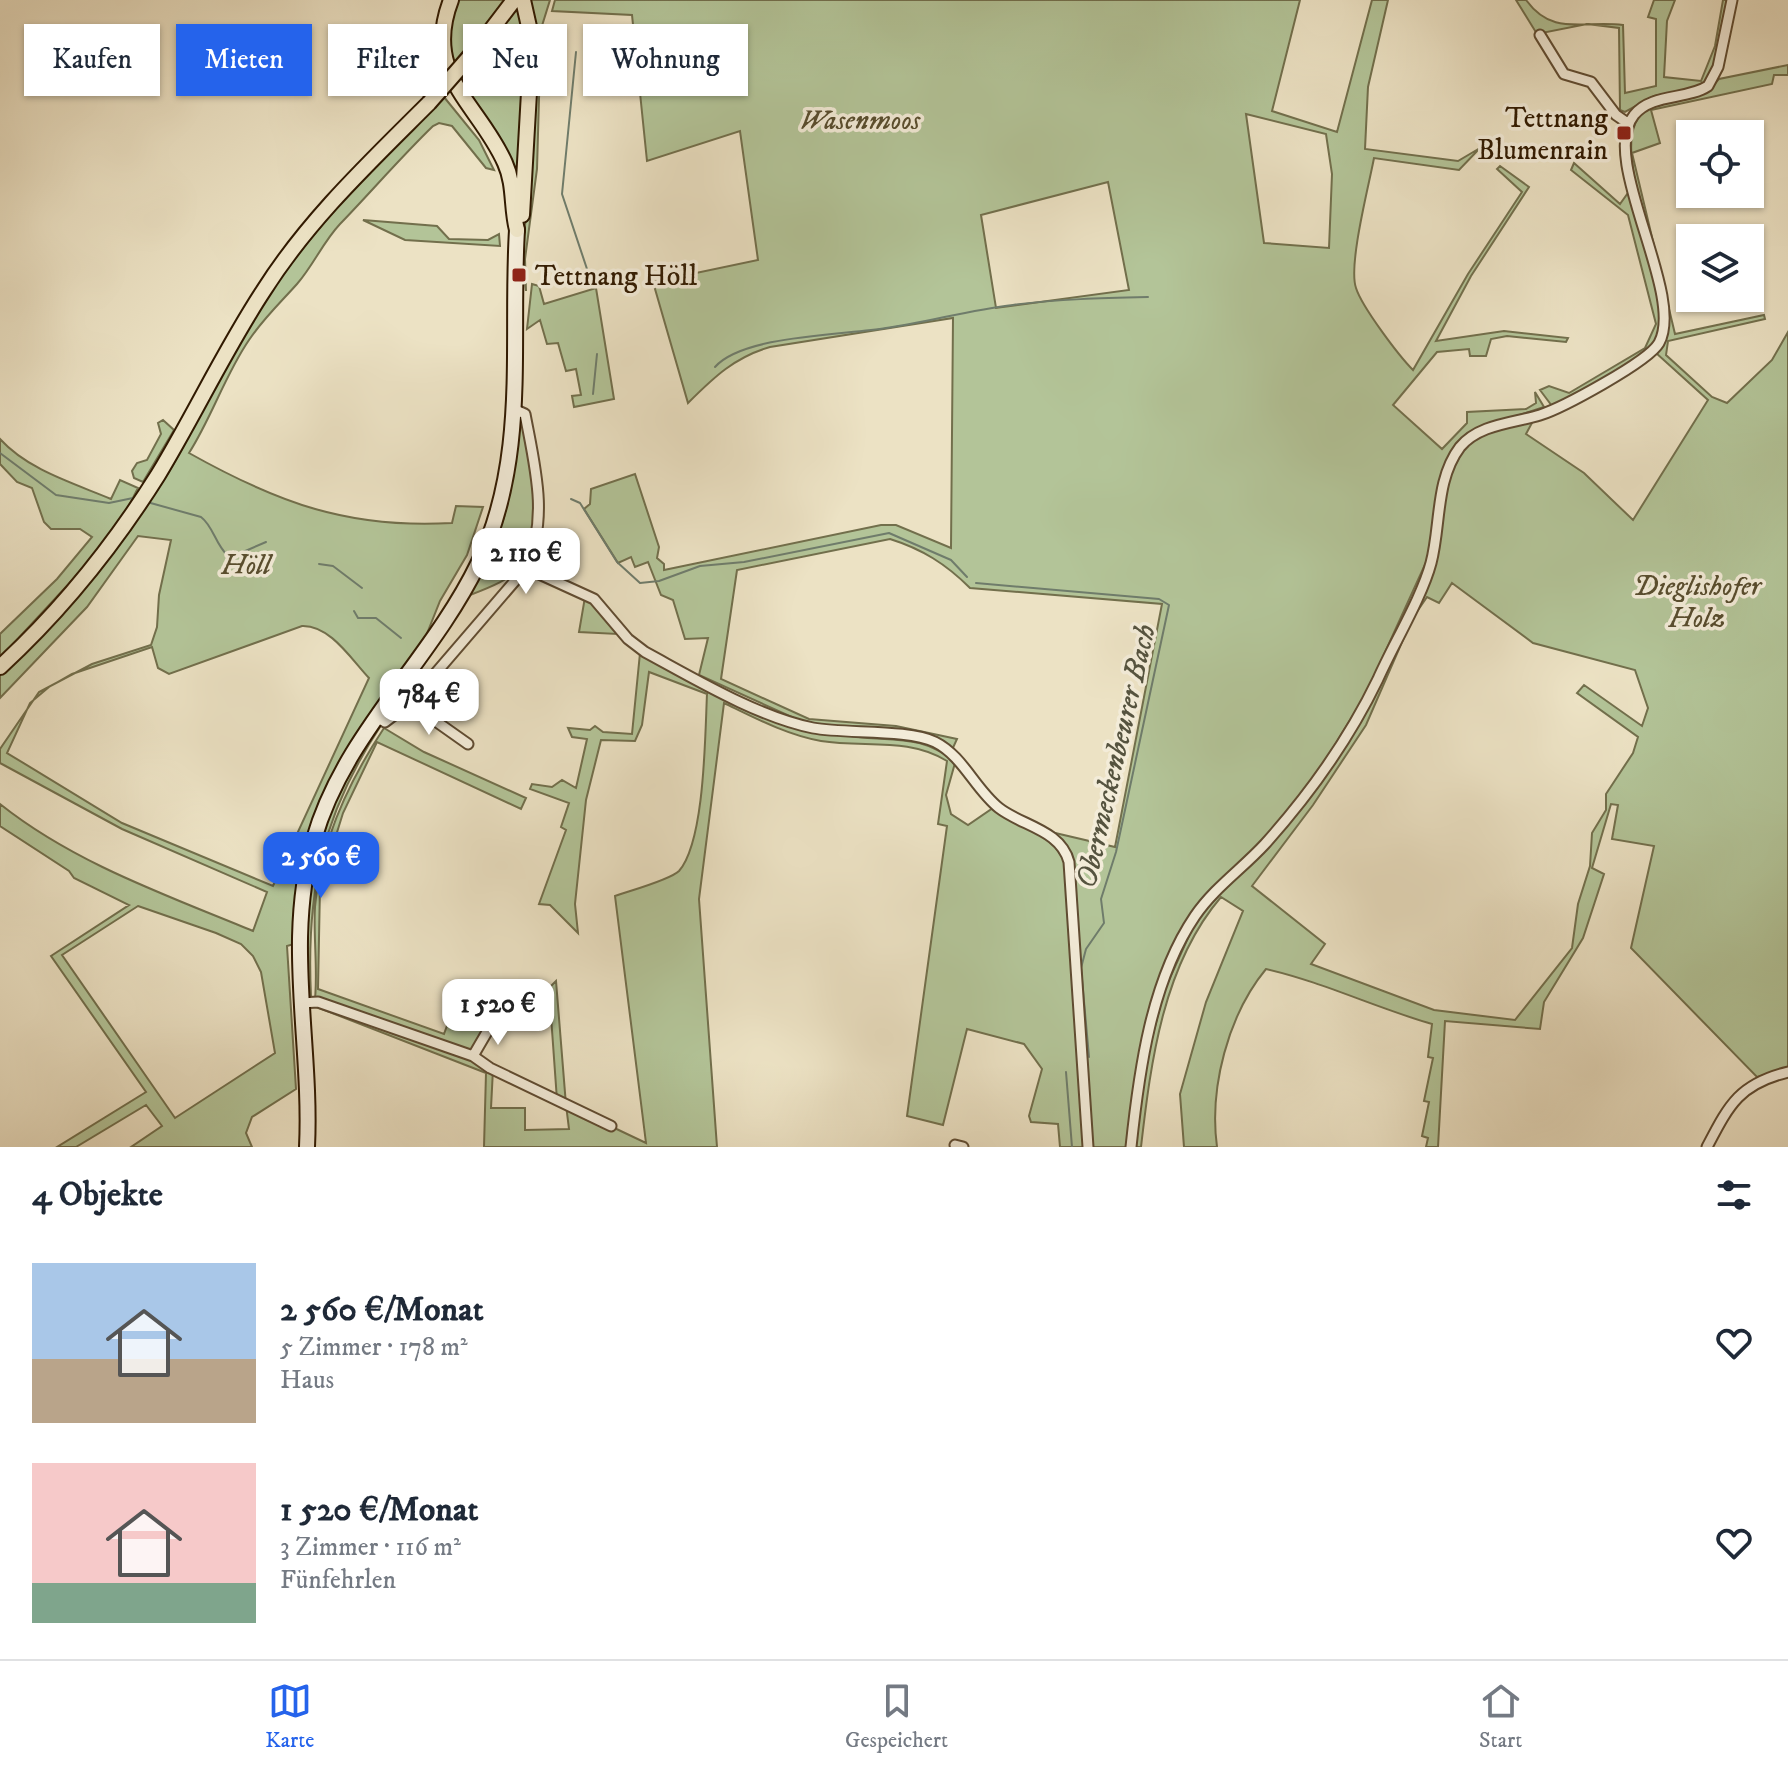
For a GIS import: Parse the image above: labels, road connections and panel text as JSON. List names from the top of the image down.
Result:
{
  "water": ["Obermeckenbeurer Bach"],
  "parks": ["Wasenmoos", "Höll", "Dieglishofer Holz"],
  "places": {
    "transit": ["Tettnang Blumenrain", "Tettnang Höll"]
  },
  "page": {
    "chip": [
      "Kaufen",
      "Mieten",
      "Filter",
      "Neu",
      "Wohnung"
    ],
    "price": [
      "2 110 €",
      "784 €",
      "2 560 €",
      "1 520 €"
    ],
    "heading": "4 Objekte",
    "list": [
      {
        "name": "2 560 €/Monat",
        "note": "5 Zimmer · 178 m² · Haus"
      },
      {
        "name": "1 520 €/Monat",
        "note": "3 Zimmer · 116 m² · Fünfehrlen"
      }
    ],
    "tabs": ["Karte", "Gespeichert", "Start"]
  }
}
